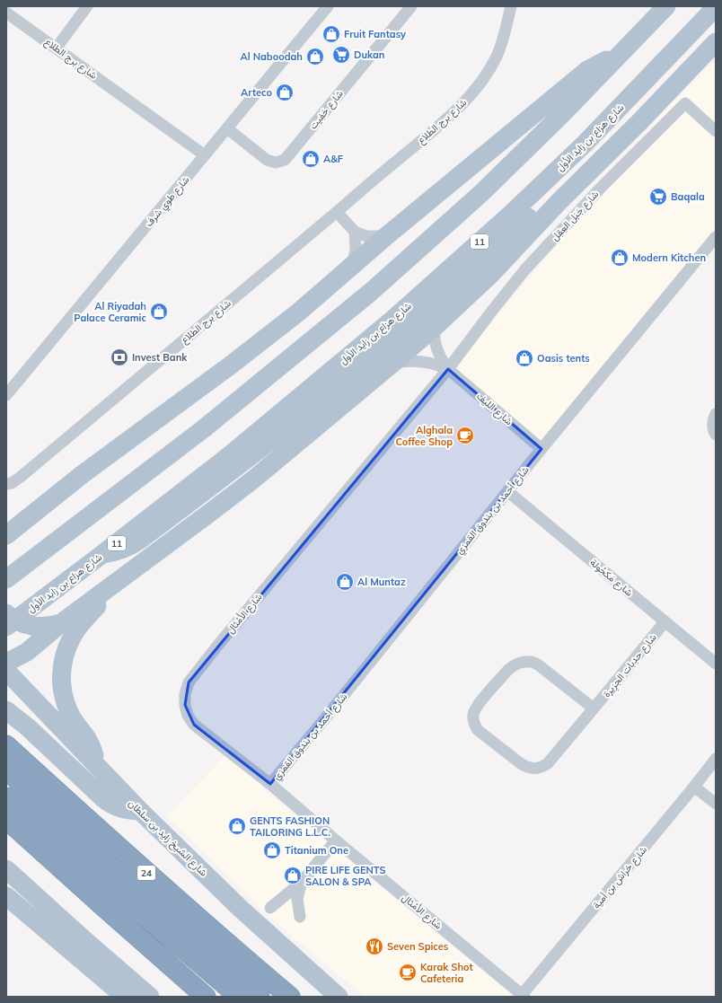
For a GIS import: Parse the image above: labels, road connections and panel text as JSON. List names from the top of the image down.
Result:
{
  "streets": {
    "highway": ["24"],
    "main road": ["شارع هزاع بن زايد الأول", "11", "شارع الشيخ زايد بن سلطان"],
    "street": [
      "شارع برج الطلاع",
      "شارع حَفِيت",
      "شارع طوي شرف",
      "شارع جَبَل العِقِل",
      "شارع الليف",
      "شارع أحمد بن بندوق القمزي",
      "شارع مَكحُولة",
      "شارع الأَمْثال",
      "شارع حدِبات الجزِيرة",
      "شارع خراش بن أمية"
    ]
  },
  "crossings": [
    ["شارع برج الطلاع", "شارع طوي شرف"],
    ["شارع حَفِيت", "شارع طوي شرف"],
    ["شارع جَبَل العِقِل", "شارع الليف"],
    ["شارع جَبَل العِقِل", "شارع الأَمْثال"],
    ["شارع الليف", "شارع أحمد بن بندوق القمزي"],
    ["شارع الليف", "شارع الأَمْثال"],
    ["شارع أحمد بن بندوق القمزي", "شارع مَكحُولة"],
    ["شارع أحمد بن بندوق القمزي", "شارع الأَمْثال"],
    ["شارع مَكحُولة", "شارع حدِبات الجزِيرة"],
    ["شارع الأَمْثال", "شارع خراش بن أمية"]
  ],
  "places": {
    "shop": [
      "Fruit Fantasy",
      "Al Naboodah",
      "Arteco",
      "A&F",
      "Modern Kitchen",
      "Al Riyadah Palace Ceramic",
      "Oasis tents",
      "Al Muntaz",
      "GENTS FASHION TAILORING L.L.C.",
      "Titanium One",
      "PIRE LIFE GENTS SALON & SPA"
    ],
    "supermarket": ["Dukan", "Baqala"],
    "bank": ["Invest Bank"],
    "cafe": ["Alghala Coffee Shop", "Karak Shot Cafeteria"],
    "restaurant": ["Seven Spices"]
  }
}
